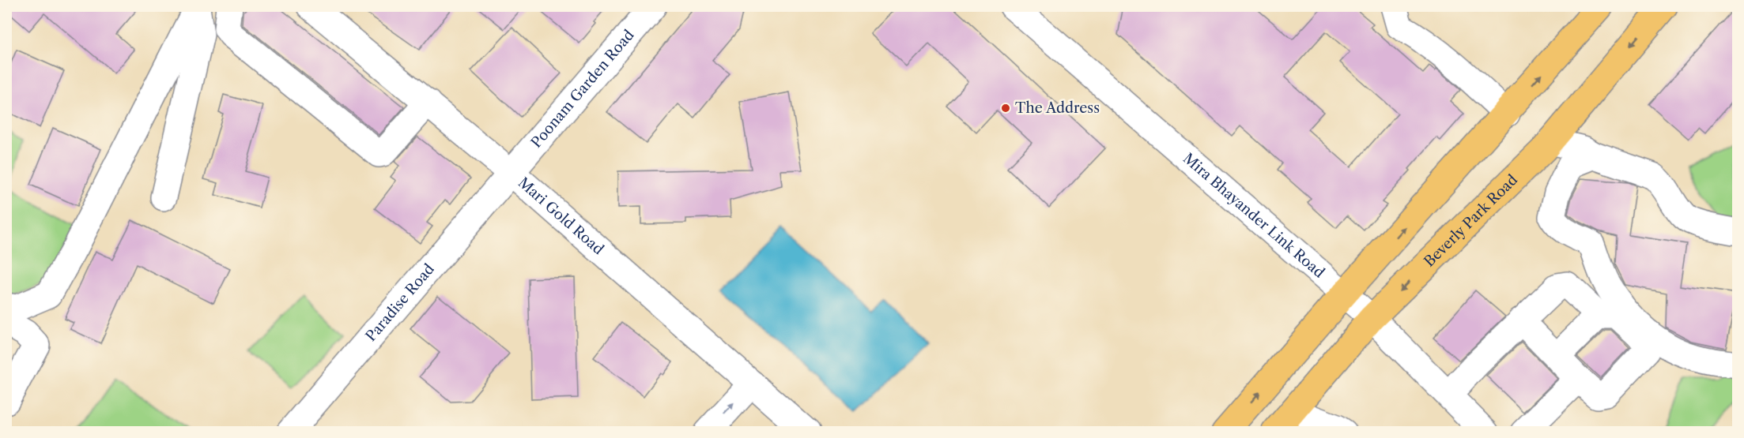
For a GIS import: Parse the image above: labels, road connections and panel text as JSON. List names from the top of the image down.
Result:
{
  "streets": {
    "main road": ["Beverly Park Road"],
    "street": [
      "Poonam Garden Road",
      "Mira Bhayander Link Road",
      "Mari Gold Road",
      "Paradise Road"
    ]
  },
  "crossings": [
    ["Poonam Garden Road", "Mari Gold Road"],
    ["Poonam Garden Road", "Paradise Road"],
    ["Mira Bhayander Link Road", "Beverly Park Road"],
    ["Mari Gold Road", "Paradise Road"]
  ],
  "places": ["The Address"]
}
